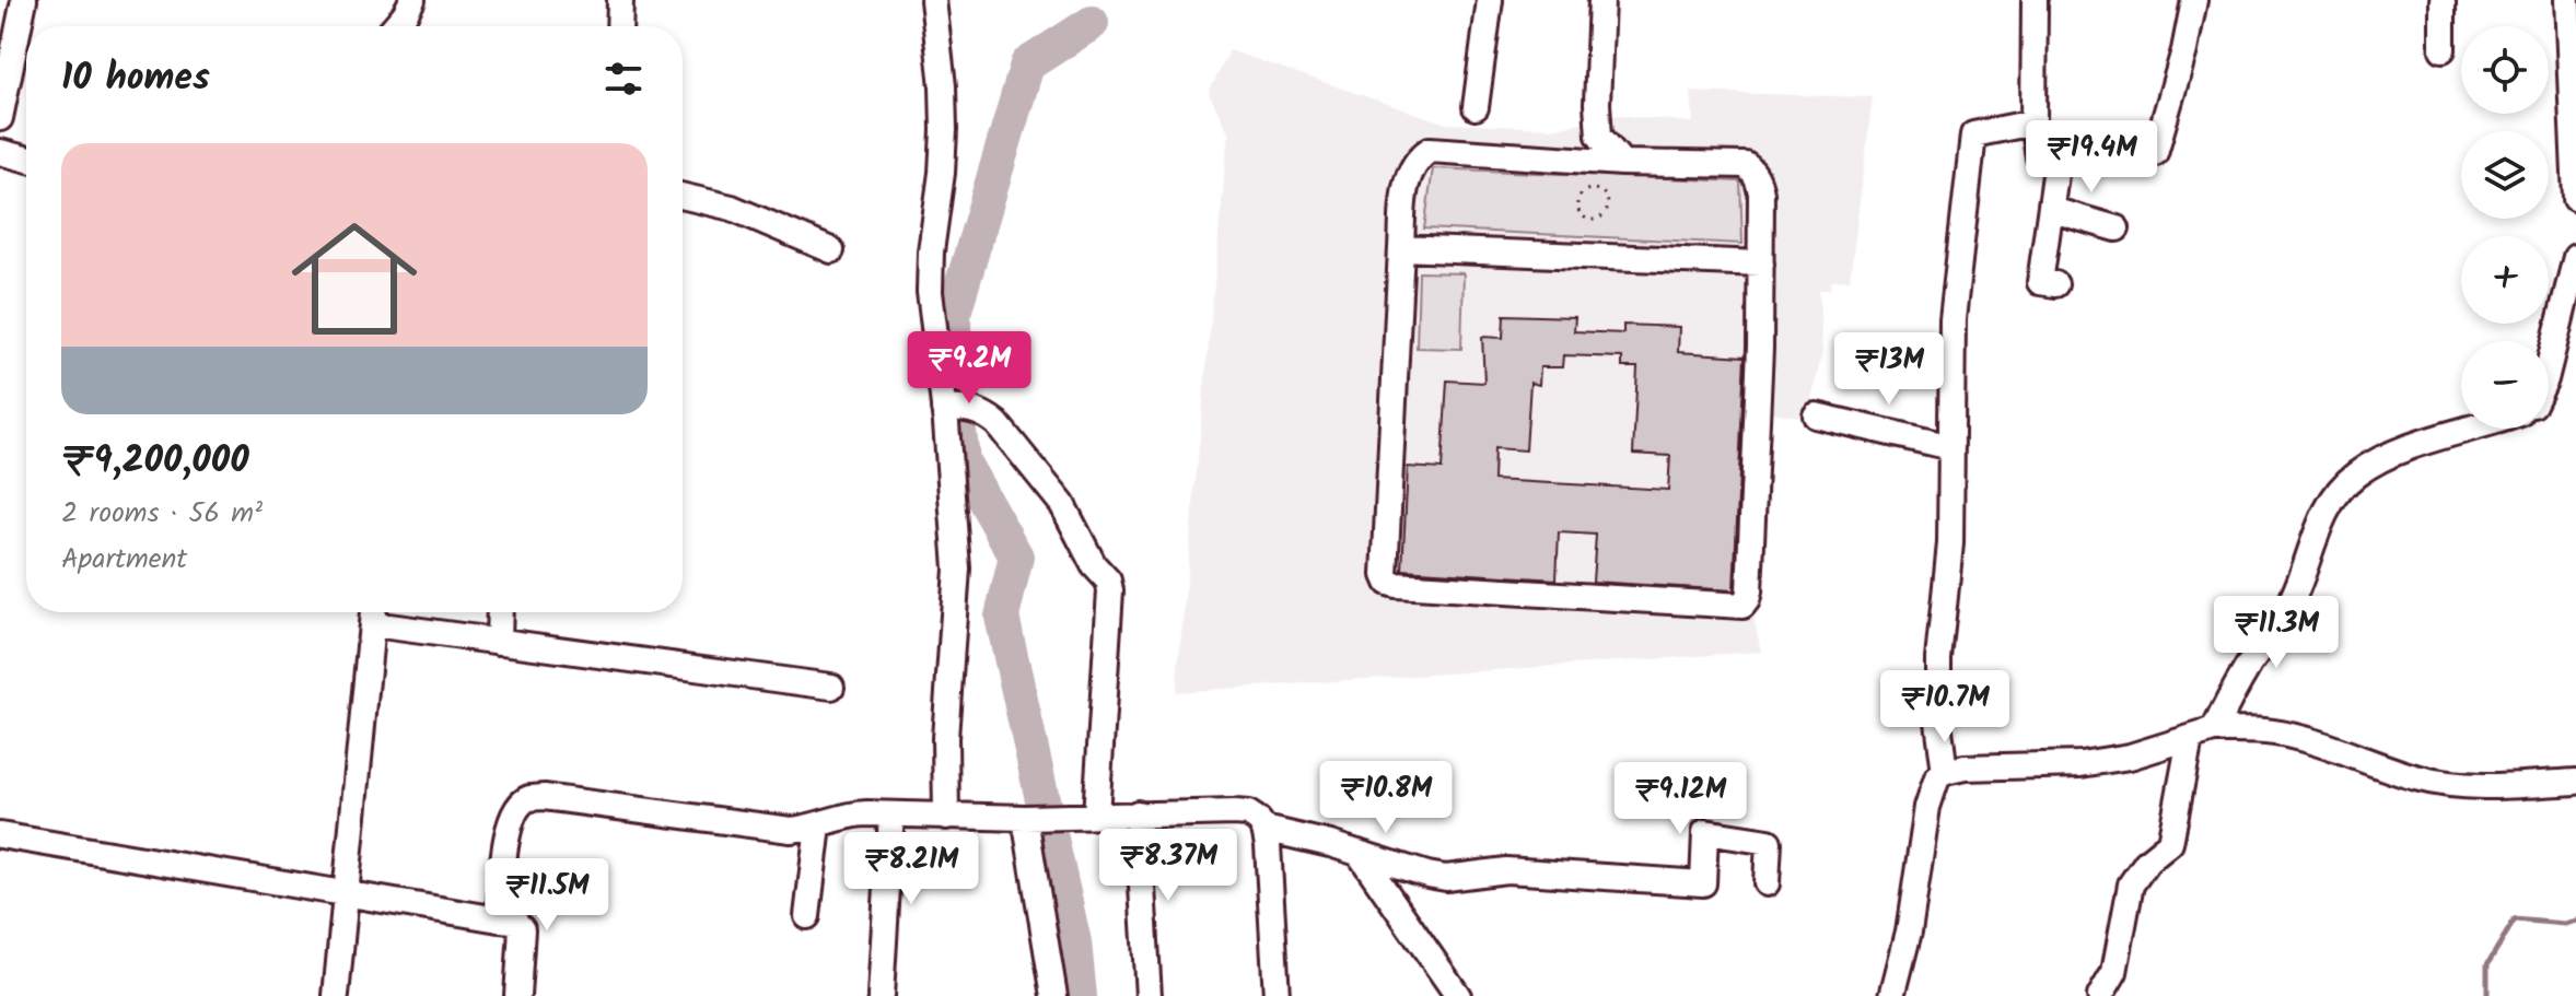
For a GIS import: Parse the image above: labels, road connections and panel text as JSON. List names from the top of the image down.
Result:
{
  "page": {
    "map_buttons": ["+", "−"],
    "heading": "10 homes",
    "price": [
      "₹19.4M",
      "₹9.2M",
      "₹13M",
      "₹11.3M",
      "₹10.7M",
      "₹10.8M",
      "₹9.12M",
      "₹8.37M",
      "₹8.21M",
      "₹11.5M"
    ],
    "list": [
      {
        "name": "₹9,200,000",
        "note": "2 rooms · 56 m² · Apartment"
      }
    ]
  }
}
